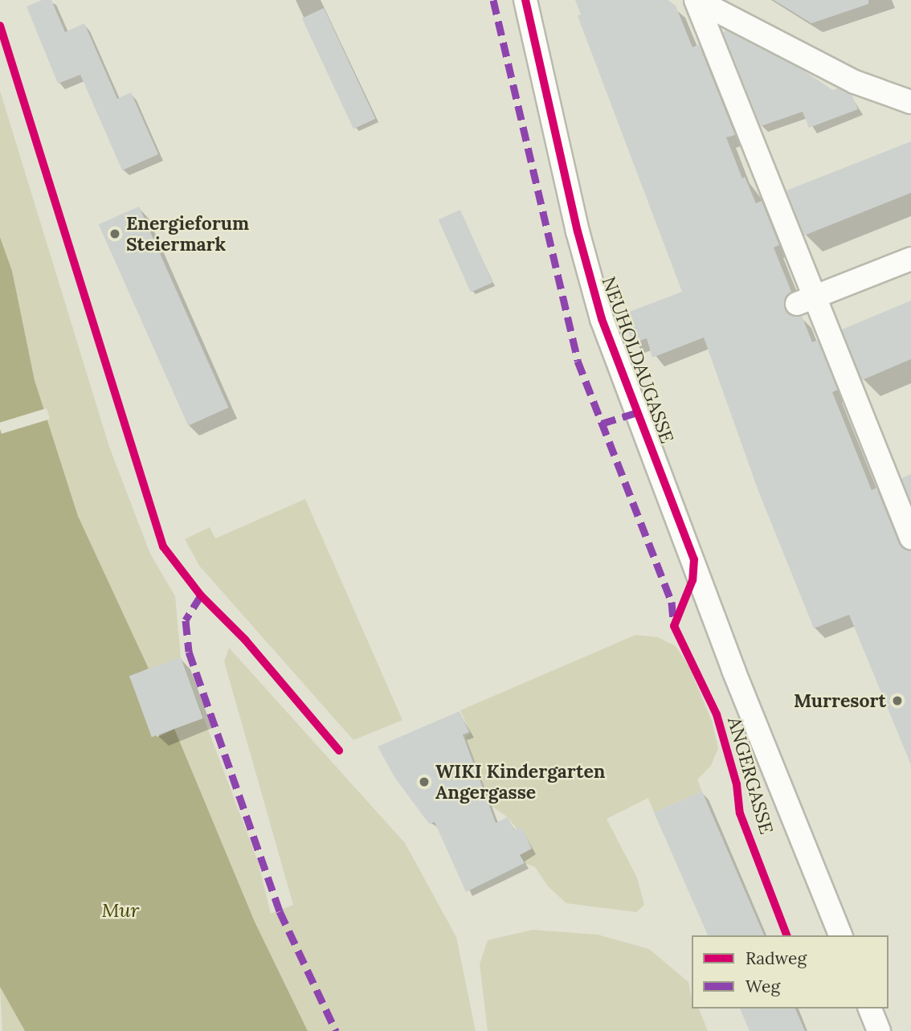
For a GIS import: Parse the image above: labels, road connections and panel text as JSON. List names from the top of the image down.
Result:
{
  "streets": {
    "street": ["NEUHOLDAUGASSE"],
    "cycle path": ["ANGERGASSE"]
  },
  "water": ["Mur"],
  "places": ["Energieforum Steiermark", "Murresort", "WIKI Kindergarten Angergasse"],
  "legend": ["Radweg", "Weg"]
}
